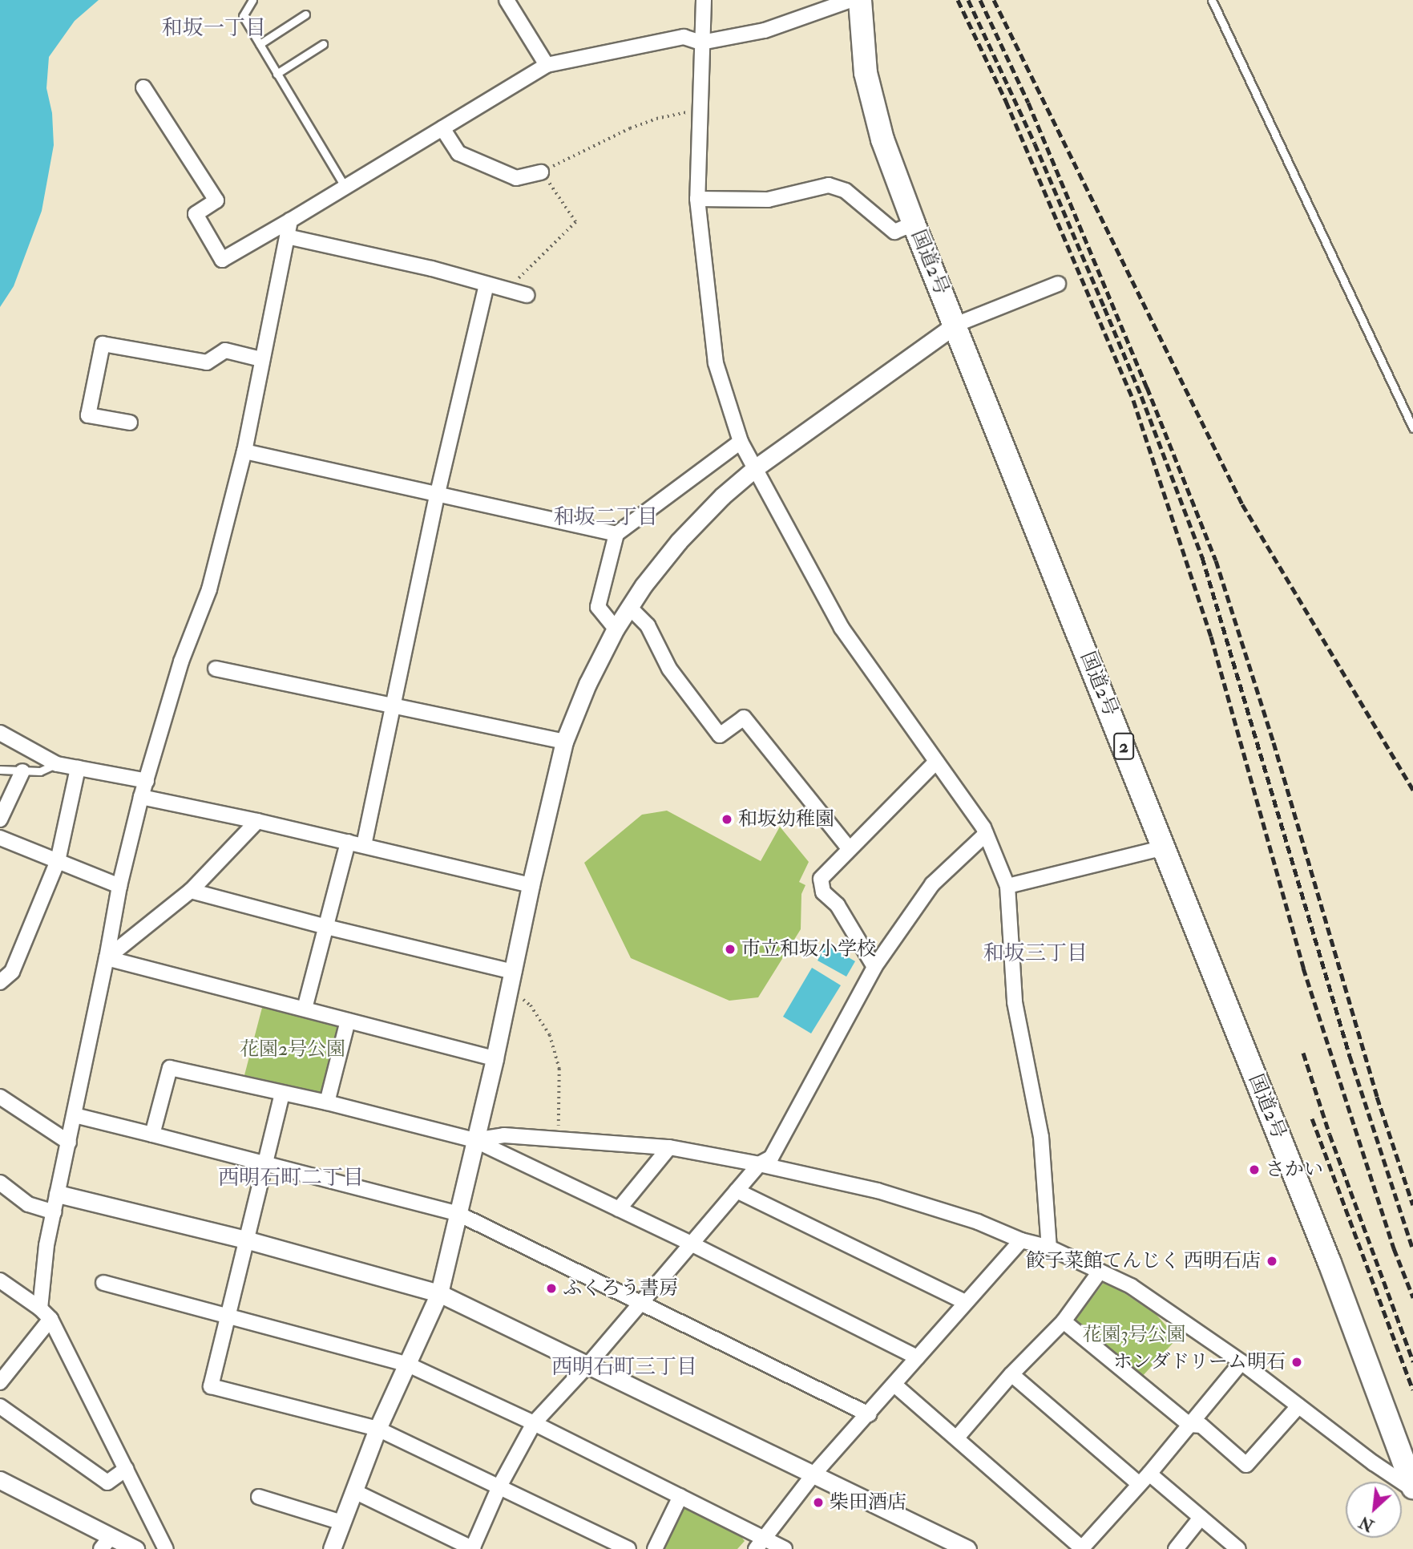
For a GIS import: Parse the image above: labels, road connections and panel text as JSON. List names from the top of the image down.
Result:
{
  "streets": {
    "highway": ["国道2号", "2"]
  },
  "districts": [
    "和坂一丁目",
    "和坂二丁目",
    "和坂三丁目",
    "西明石町二丁目",
    "西明石町三丁目"
  ],
  "parks": ["花園2号公園", "花園3号公園"],
  "places": [
    "和坂幼稚園",
    "市立和坂小学校",
    "さかい",
    "餃子菜館てんじく 西明石店",
    "ふくろう書房",
    "ホンダドリーム明石",
    "柴田酒店"
  ],
  "north": "bottom left"
}
